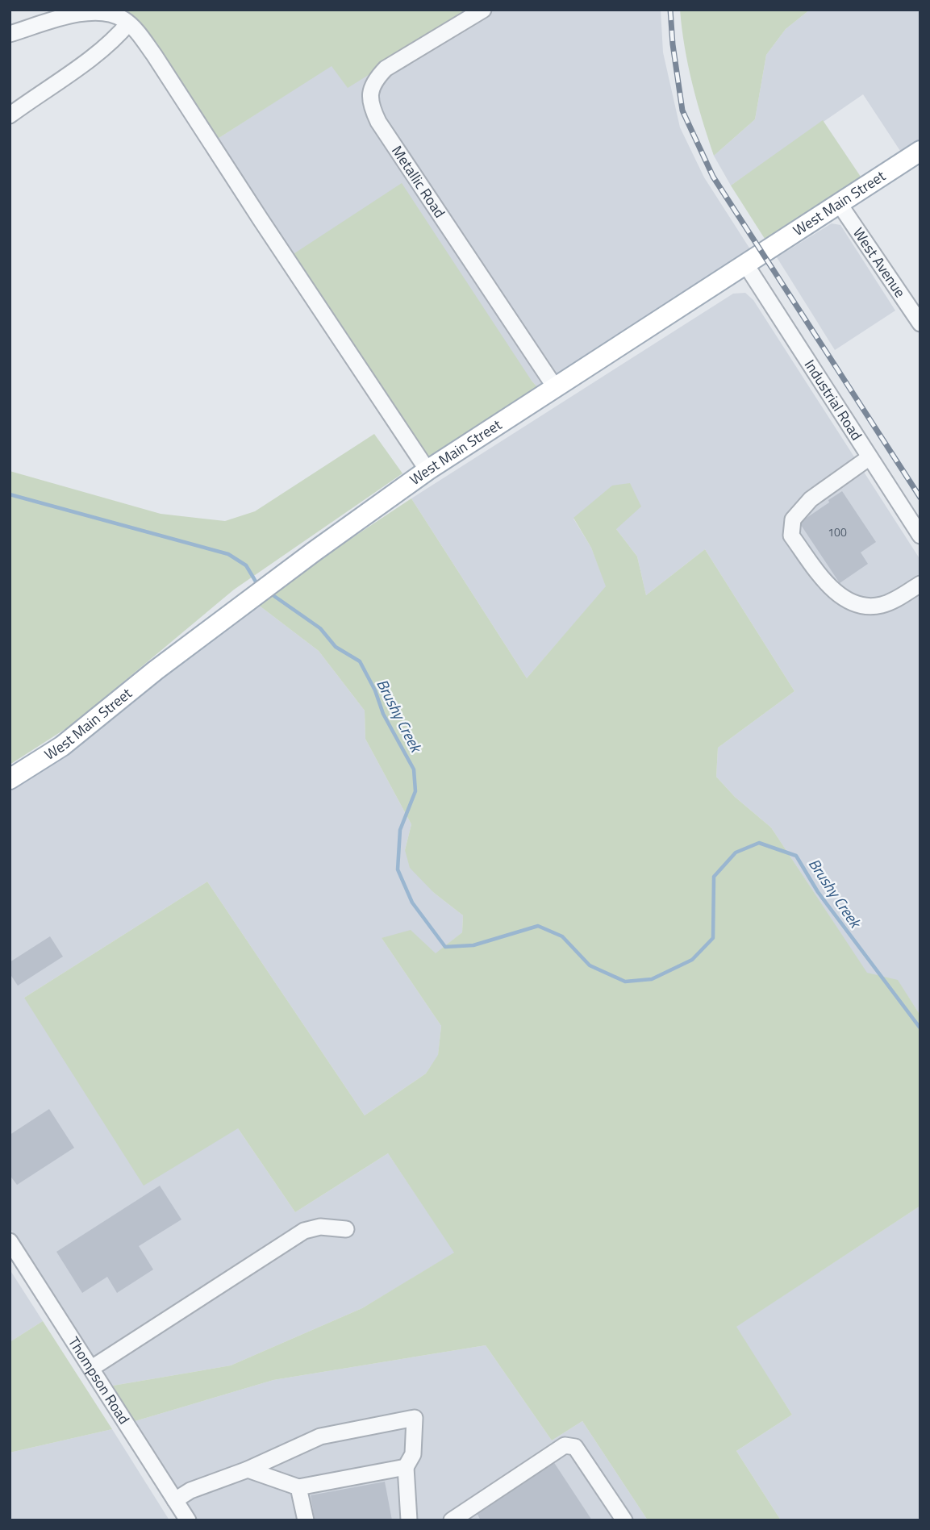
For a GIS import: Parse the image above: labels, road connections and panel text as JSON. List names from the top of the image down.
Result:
{
  "streets": {
    "main road": ["West Main Street"],
    "street": [
      "Metallic Road",
      "West Avenue",
      "Industrial Road",
      "Thompson Road"
    ]
  },
  "crossings": [
    ["Metallic Road", "West Main Street"],
    ["West Main Street", "West Avenue"],
    ["West Main Street", "Industrial Road"]
  ],
  "water": ["Brushy Creek"],
  "house_numbers": ["100"]
}
